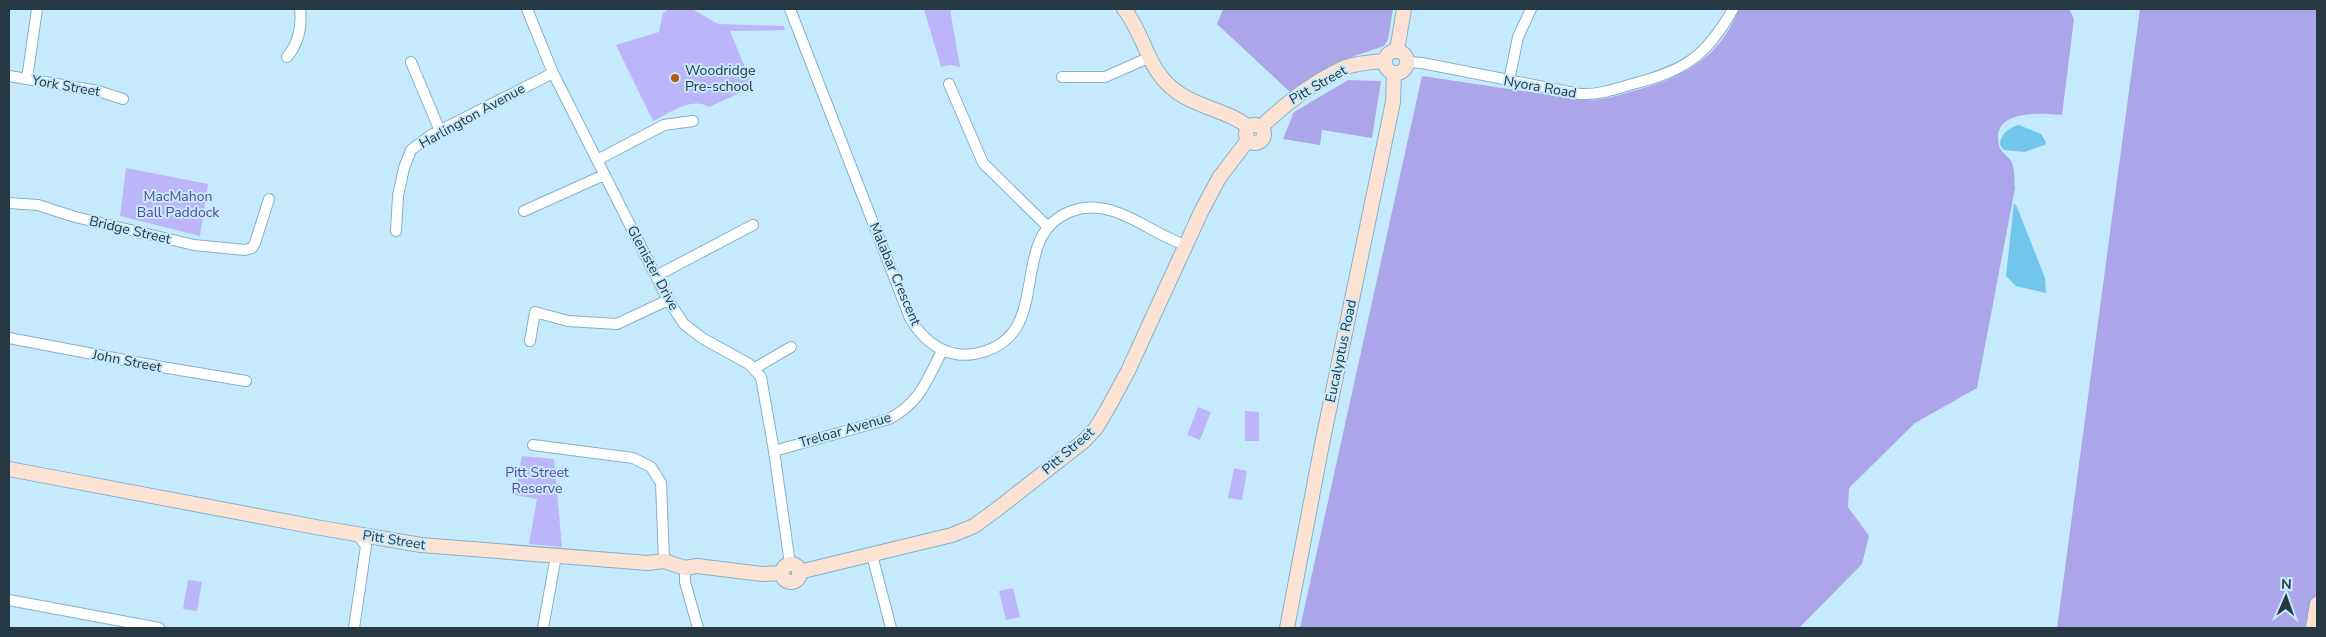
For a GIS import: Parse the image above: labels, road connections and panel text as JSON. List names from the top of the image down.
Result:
{
  "streets": {
    "street": [
      "Pitt Street",
      "York Street",
      "Nyora Road",
      "Harlington Avenue",
      "Bridge Street",
      "Glenister Drive",
      "Malabar Crescent",
      "Eucalyptus Road",
      "John Street",
      "Treloar Avenue"
    ]
  },
  "crossings": [
    ["Pitt Street", "Nyora Road"],
    ["Pitt Street", "Eucalyptus Road"],
    ["Nyora Road", "Eucalyptus Road"],
    ["Harlington Avenue", "Glenister Drive"],
    ["Malabar Crescent", "Treloar Avenue"]
  ],
  "parks": ["MacMahon Ball Paddock", "Pitt Street Reserve"],
  "places": ["Woodridge Pre-school"],
  "north": "top"
}
